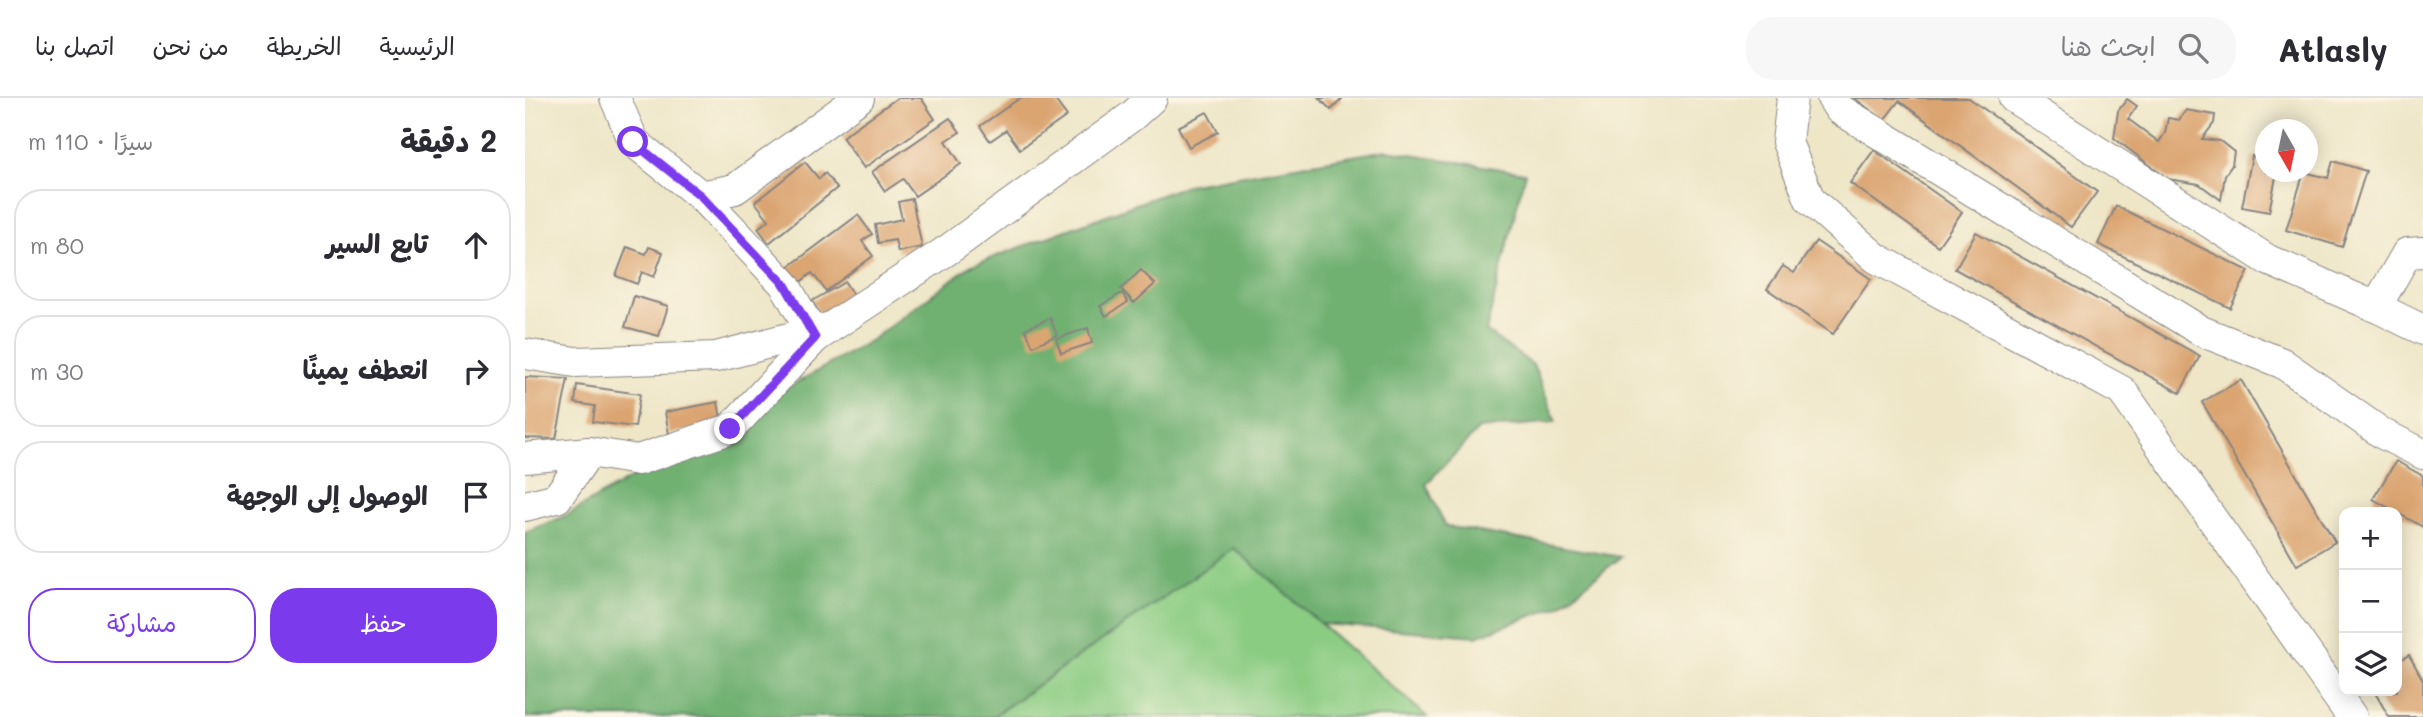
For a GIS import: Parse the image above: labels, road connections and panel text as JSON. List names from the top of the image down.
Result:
{
  "north": "bottom",
  "page": {
    "header": "Atlasly",
    "search": "ابحث هنا",
    "nav": [
      "الرئيسية",
      "الخريطة",
      "من نحن",
      "اتصل بنا"
    ],
    "heading": ["2 دقيقة", "سيرًا · 110 m"],
    "list": [
      ["تابع السير", "80 m"],
      ["انعطف يمينًا", "30 m"],
      "الوصول إلى الوجهة"
    ],
    "map_buttons": ["+", "−"],
    "buttons": ["حفظ", "مشاركة"]
  }
}
